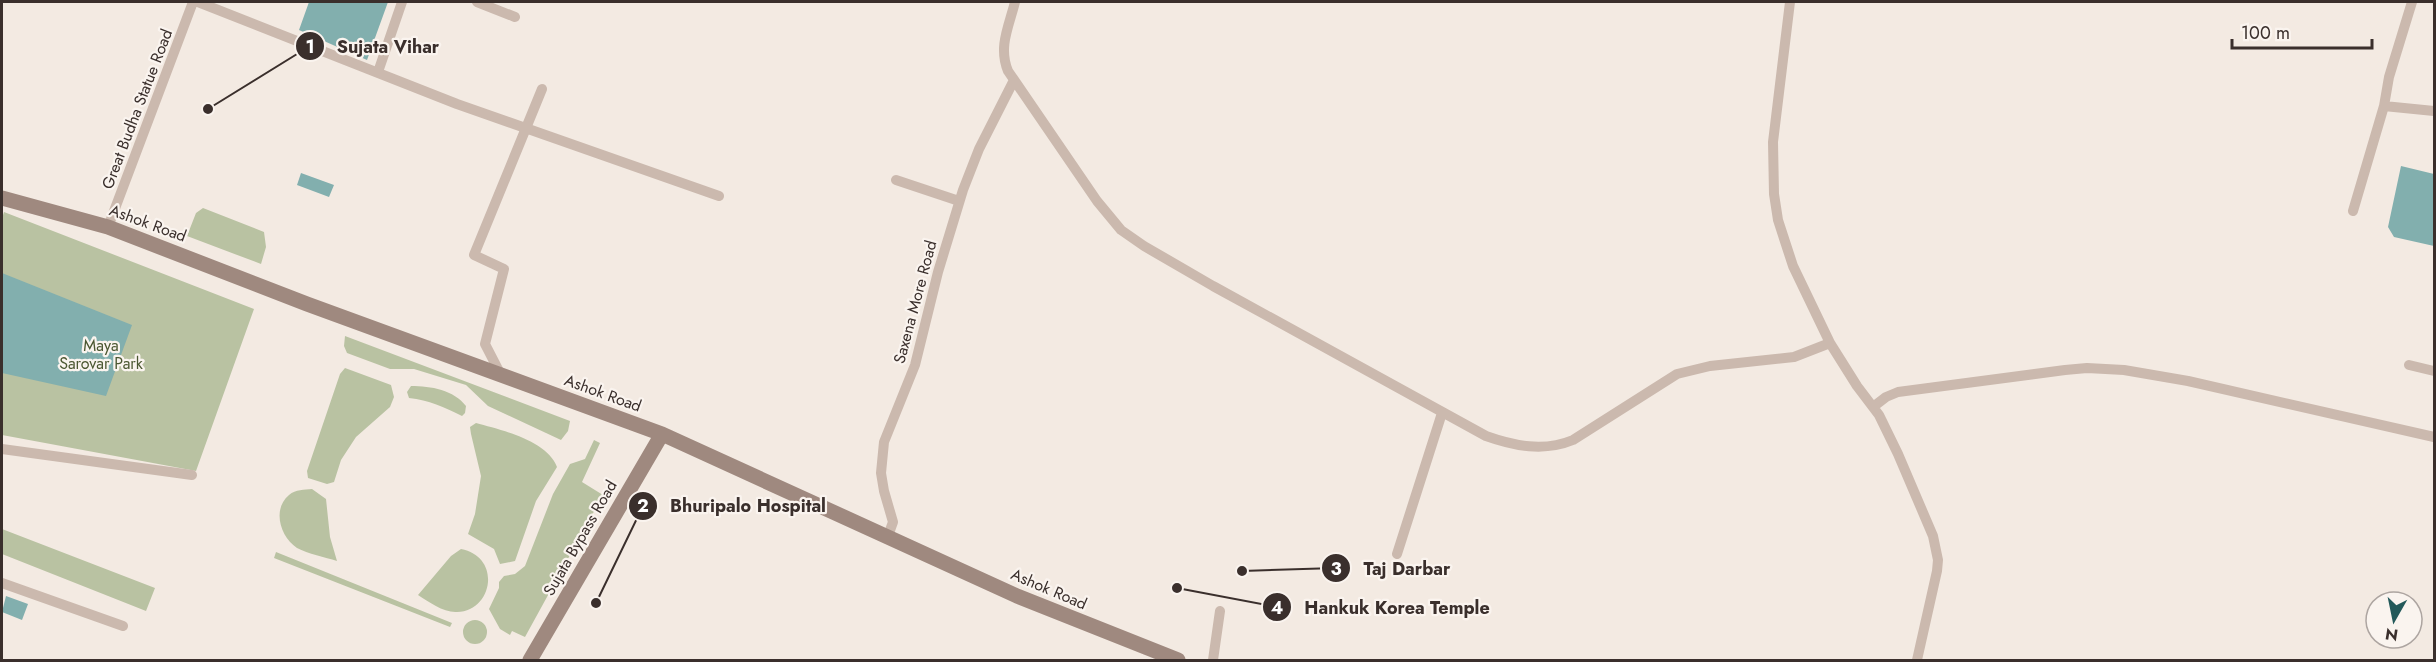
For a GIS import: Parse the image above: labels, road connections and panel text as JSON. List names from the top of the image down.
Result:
{
  "streets": {
    "street": [
      "Great Budha Statue Road",
      "Ashok Road",
      "Saxena More Road",
      "Sujata Bypass Road"
    ]
  },
  "crossings": [
    ["Great Budha Statue Road", "Ashok Road"],
    ["Ashok Road", "Saxena More Road"],
    ["Ashok Road", "Sujata Bypass Road"]
  ],
  "parks": ["Maya Sarovar Park"],
  "places": [
    "Sujata Vihar",
    "Taj Darbar",
    "Hankuk Korea Temple",
    "Bhuripalo Hospital"
  ],
  "scale_bar": "100 m",
  "north": "bottom"
}
